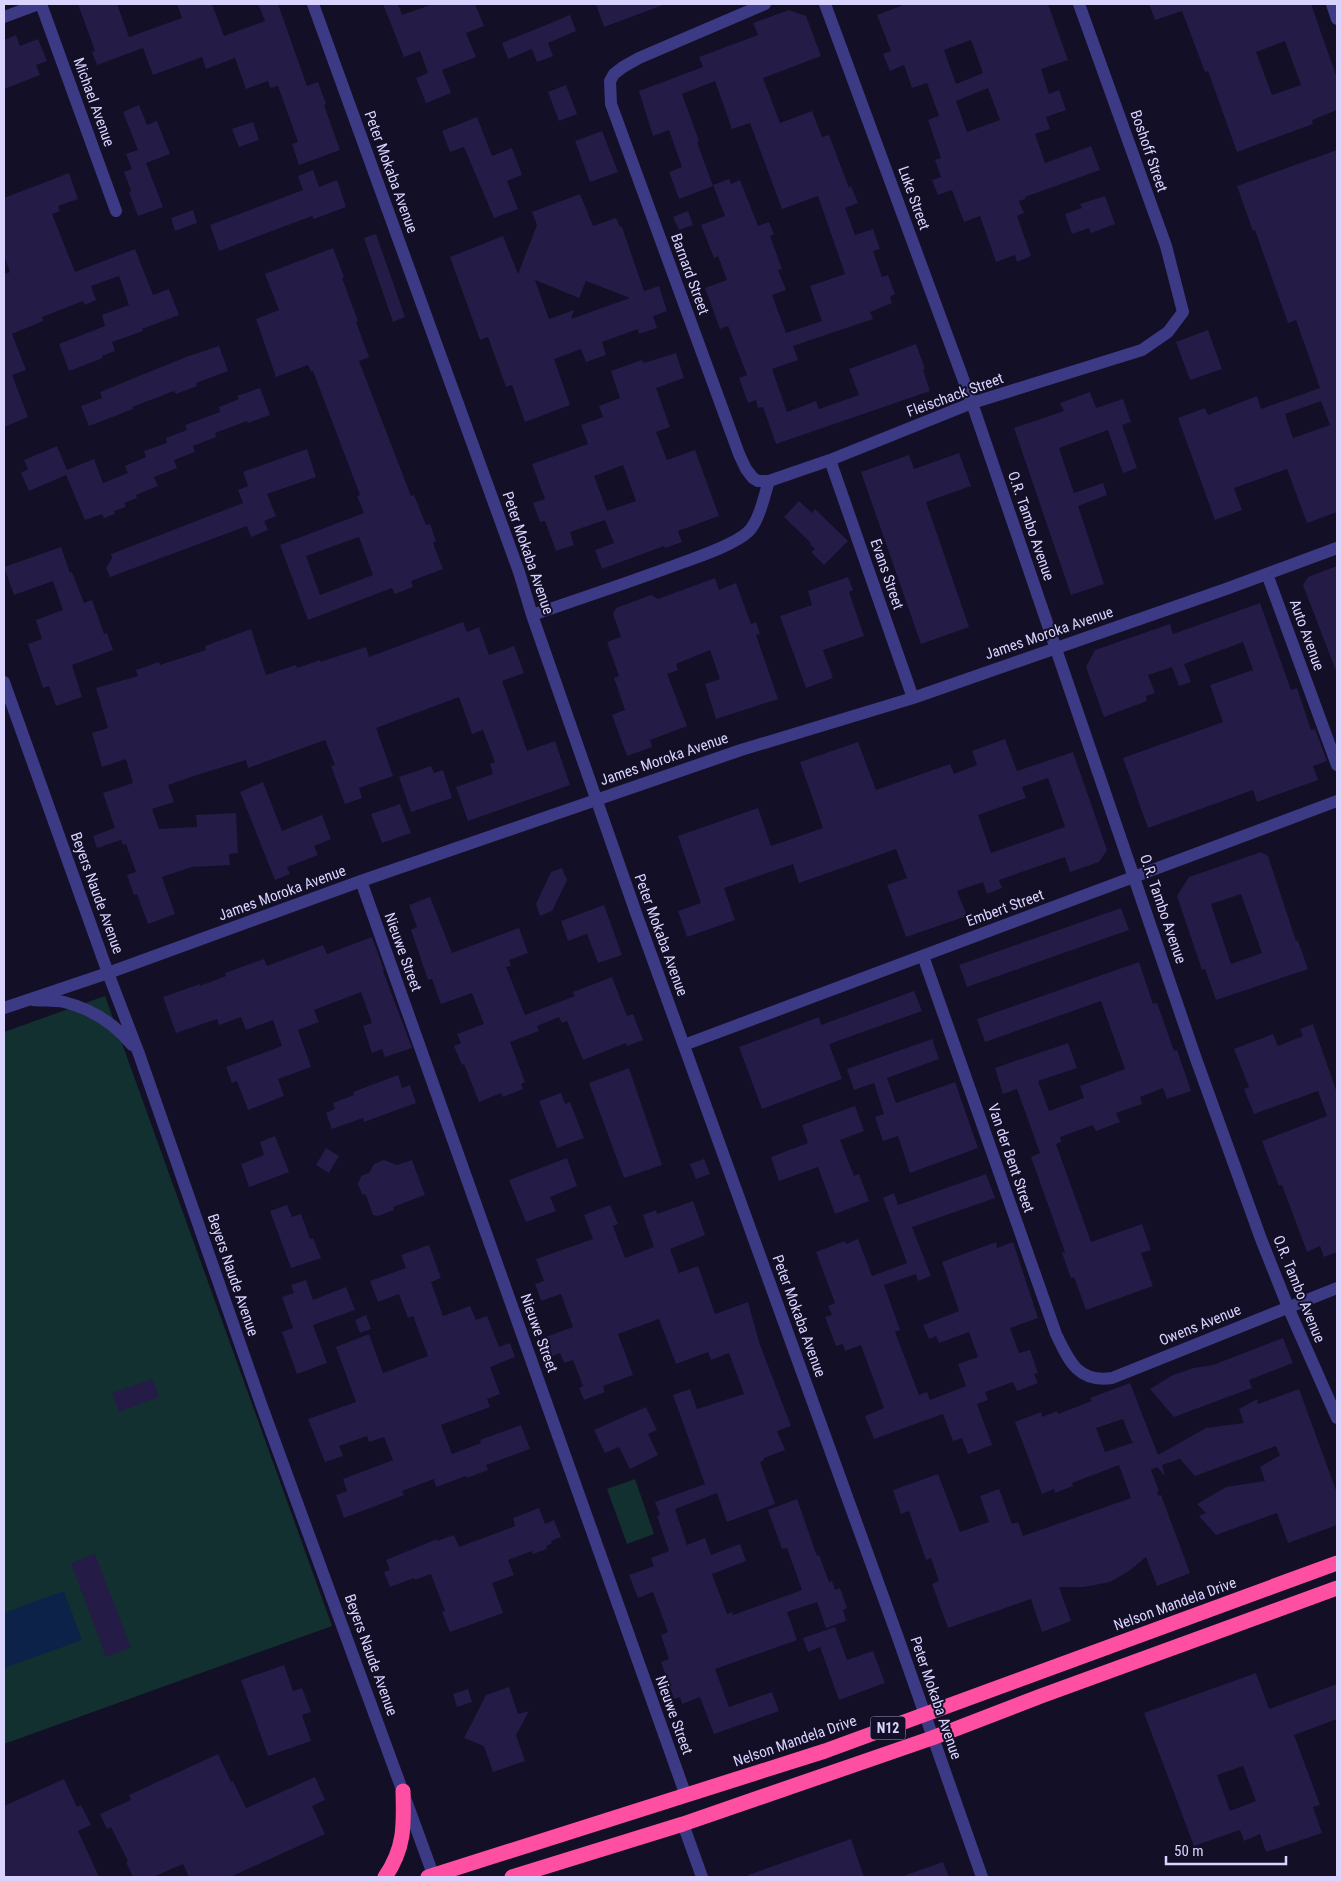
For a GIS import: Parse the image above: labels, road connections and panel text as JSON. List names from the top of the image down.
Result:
{
  "streets": {
    "highway": ["Nelson Mandela Drive", "N12"],
    "street": [
      "Michael Avenue",
      "Boshoff Street",
      "Peter Mokaba Avenue",
      "Luke Street",
      "Barnard Street",
      "Fleischack Street",
      "O.R. Tambo Avenue",
      "Evans Street",
      "James Moroka Avenue",
      "Auto Avenue",
      "Beyers Naude Avenue",
      "Embert Street",
      "Nieuwe Street",
      "Van der Bent Street",
      "Owens Avenue"
    ]
  },
  "crossings": [
    ["Boshoff Street", "Fleischack Street"],
    ["Peter Mokaba Avenue", "James Moroka Avenue"],
    ["Peter Mokaba Avenue", "Embert Street"],
    ["Peter Mokaba Avenue", "Nelson Mandela Drive"],
    ["Peter Mokaba Avenue", "N12"],
    ["Luke Street", "Fleischack Street"],
    ["Luke Street", "O.R. Tambo Avenue"],
    ["Barnard Street", "Fleischack Street"],
    ["Fleischack Street", "O.R. Tambo Avenue"],
    ["Fleischack Street", "Evans Street"],
    ["O.R. Tambo Avenue", "James Moroka Avenue"],
    ["O.R. Tambo Avenue", "Embert Street"],
    ["O.R. Tambo Avenue", "Owens Avenue"],
    ["Evans Street", "James Moroka Avenue"],
    ["James Moroka Avenue", "Auto Avenue"],
    ["James Moroka Avenue", "Beyers Naude Avenue"],
    ["James Moroka Avenue", "Nieuwe Street"],
    ["Beyers Naude Avenue", "Nelson Mandela Drive"],
    ["Embert Street", "Van der Bent Street"],
    ["Nieuwe Street", "Nelson Mandela Drive"],
    ["Van der Bent Street", "Owens Avenue"]
  ],
  "scale_bar": "50 m"
}
